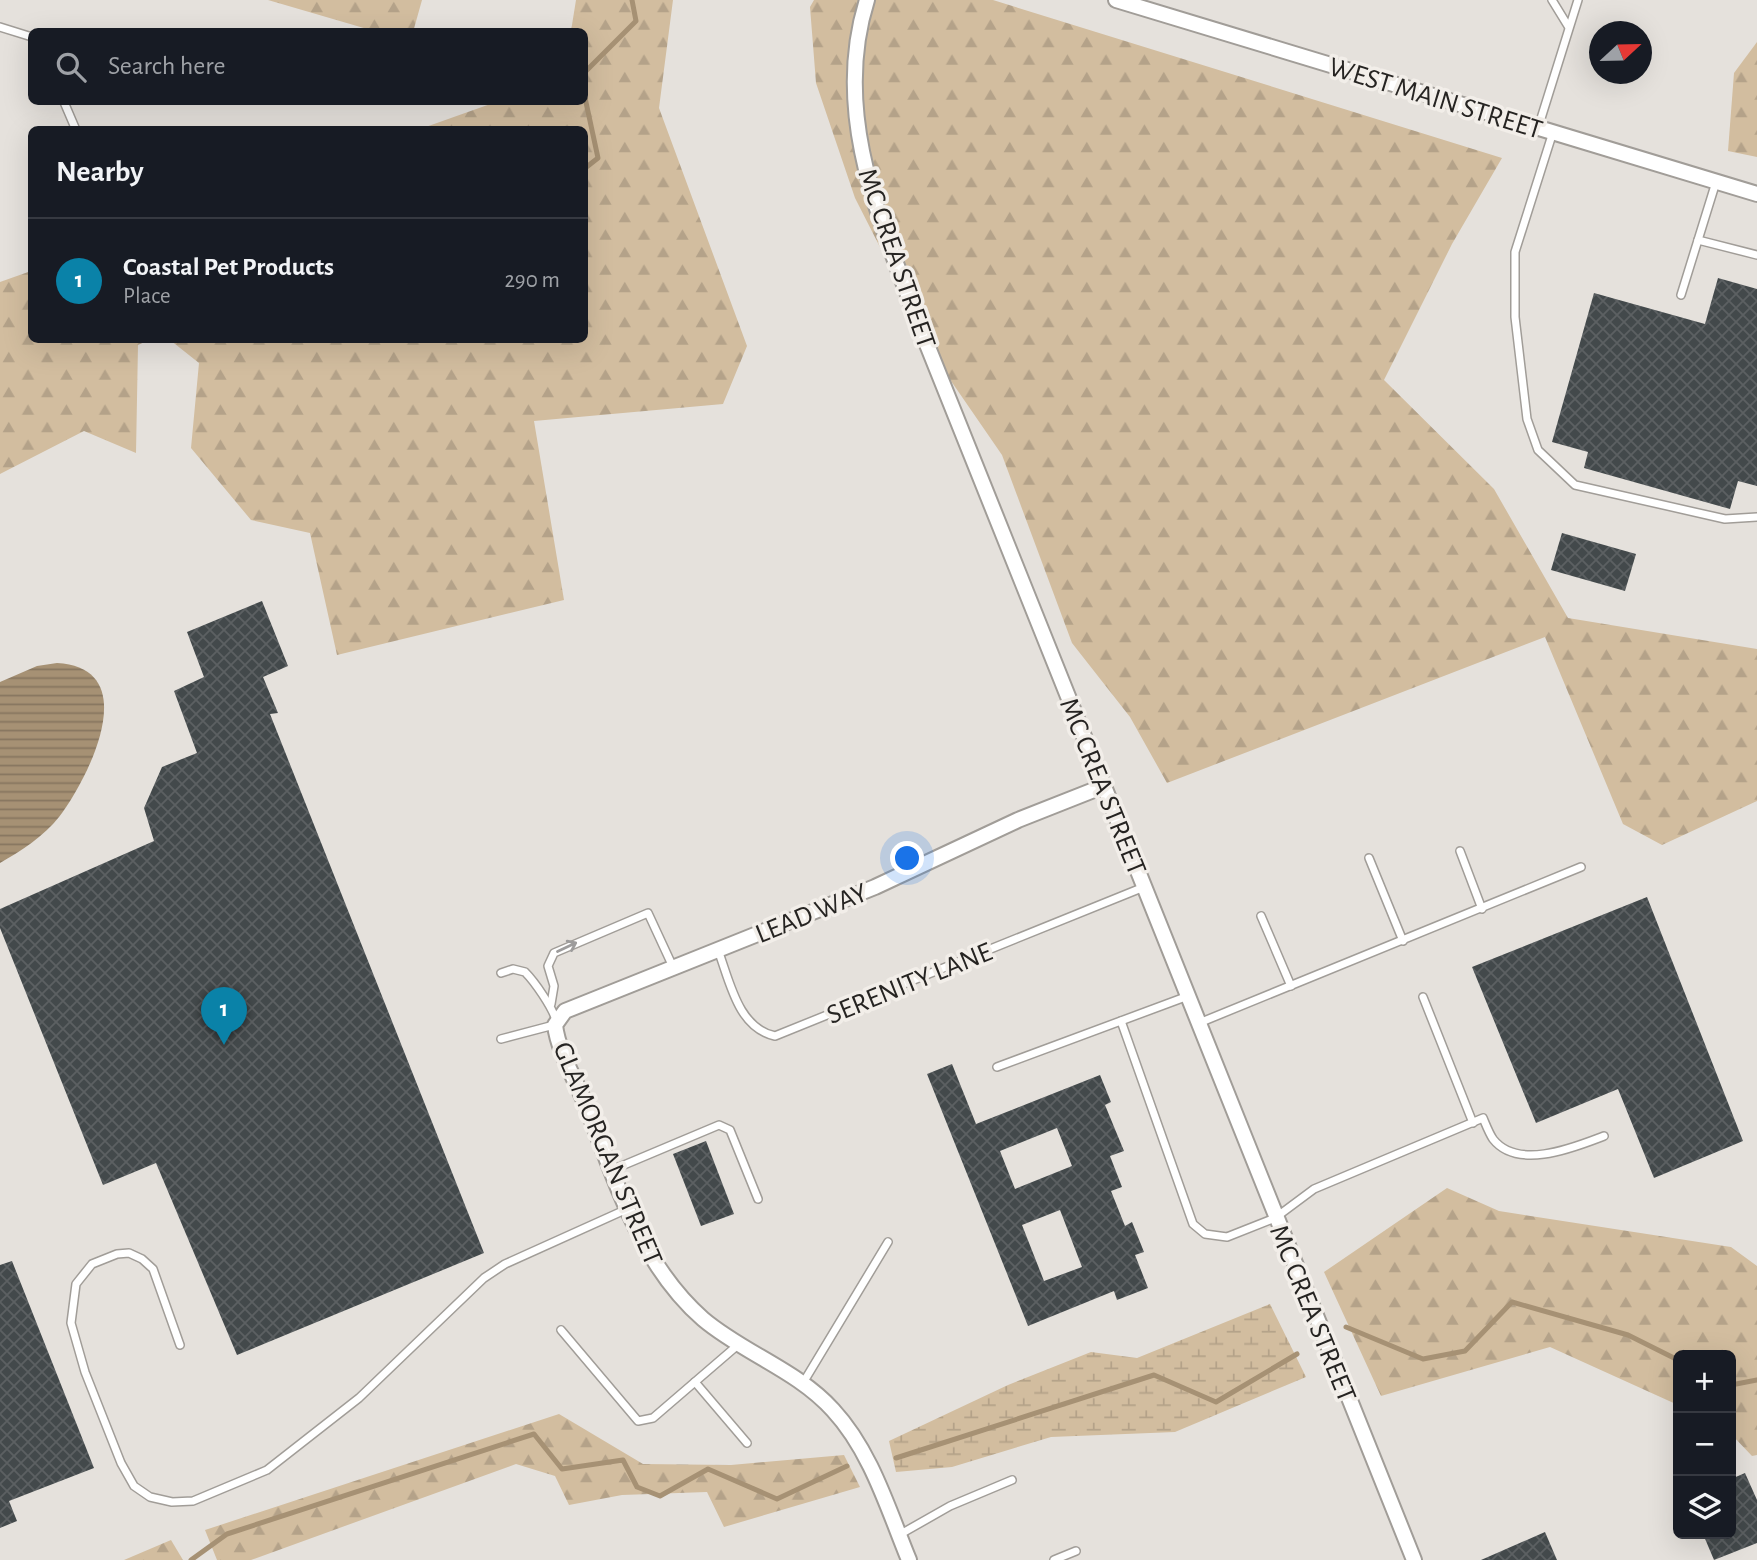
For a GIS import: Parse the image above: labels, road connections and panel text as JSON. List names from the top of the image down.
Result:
{
  "streets": {
    "street": [
      "WEST MAIN STREET",
      "MC CREA STREET",
      "LEAD WAY",
      "GLAMORGAN STREET"
    ],
    "lane": ["SERENITY LANE"]
  },
  "crossings": [
    ["MC CREA STREET", "LEAD WAY"],
    ["MC CREA STREET", "SERENITY LANE"],
    ["LEAD WAY", "SERENITY LANE"],
    ["LEAD WAY", "GLAMORGAN STREET"]
  ],
  "north": "right",
  "page": {
    "search": "Search here",
    "heading": "Nearby",
    "list": [
      {
        "mark": "1",
        "name": "Coastal Pet Products",
        "note": "Place",
        "value": "290 m"
      }
    ],
    "pins": "1",
    "map_buttons": ["+", "−"]
  }
}
